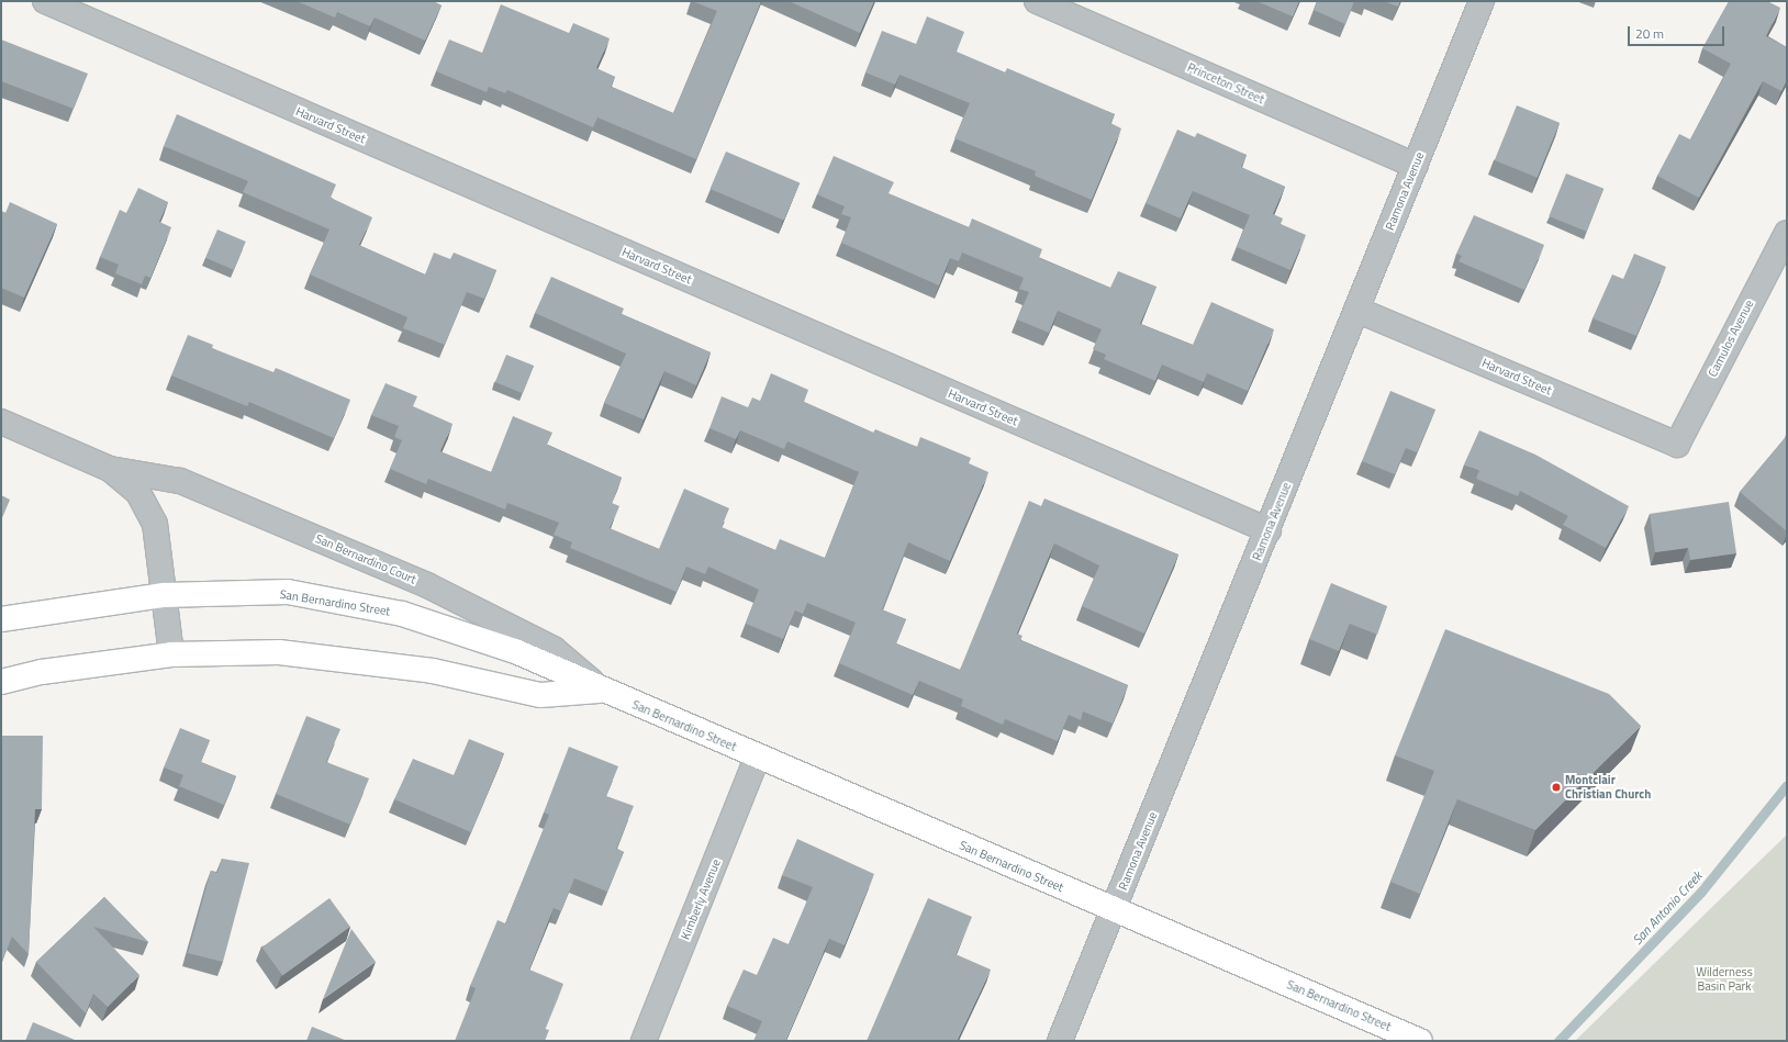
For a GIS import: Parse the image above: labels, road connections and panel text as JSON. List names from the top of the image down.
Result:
{
  "streets": {
    "main road": ["San Bernardino Street"],
    "street": [
      "Princeton Street",
      "Harvard Street",
      "Ramona Avenue",
      "Camulos Avenue",
      "San Bernardino Court",
      "Kimberly Avenue"
    ]
  },
  "crossings": [
    ["Princeton Street", "Ramona Avenue"],
    ["Harvard Street", "Ramona Avenue"],
    ["Harvard Street", "Camulos Avenue"],
    ["Ramona Avenue", "San Bernardino Street"],
    ["San Bernardino Court", "San Bernardino Street"],
    ["San Bernardino Street", "Kimberly Avenue"]
  ],
  "water": ["San Antonio Creek"],
  "parks": ["Wilderness Basin Park"],
  "places": ["Montclair Christian Church"],
  "scale_bar": "20 m"
}
